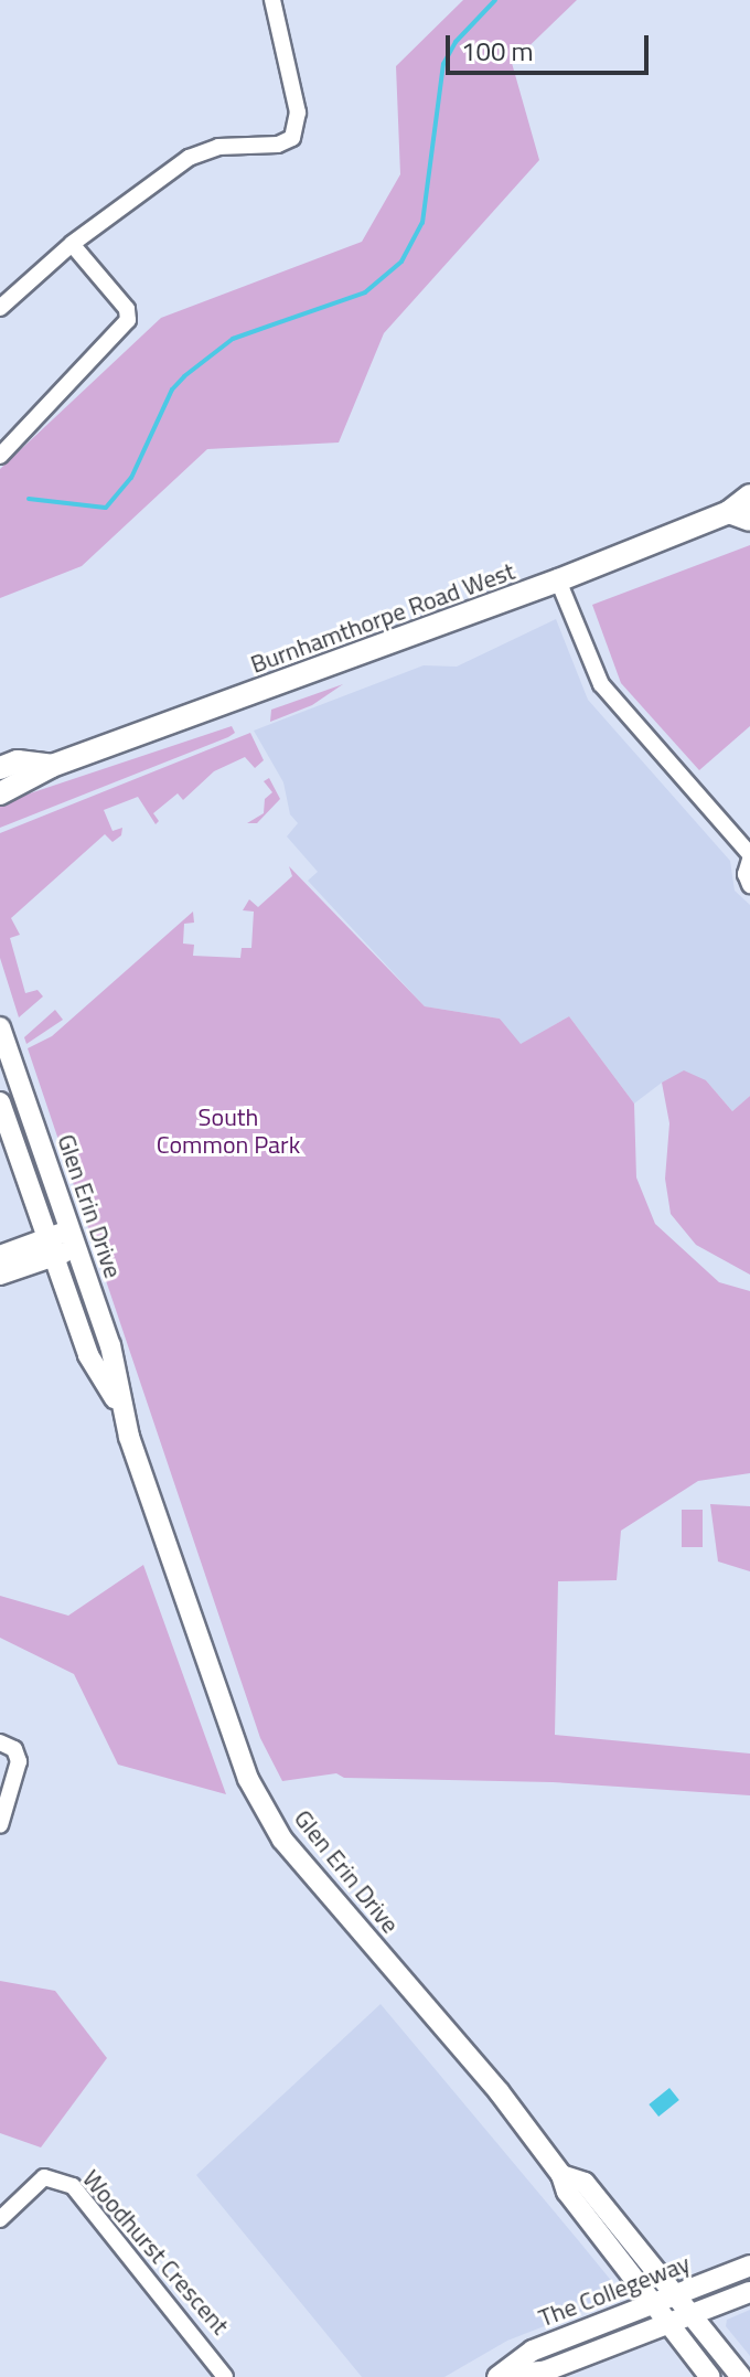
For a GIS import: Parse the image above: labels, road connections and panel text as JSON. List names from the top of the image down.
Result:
{
  "streets": {
    "main road": ["Burnhamthorpe Road West"],
    "street": ["Glen Erin Drive", "Woodhurst Crescent", "The Collegeway"]
  },
  "crossings": [
    ["Glen Erin Drive", "The Collegeway"]
  ],
  "parks": ["South Common Park"],
  "scale_bar": "100 m"
}
